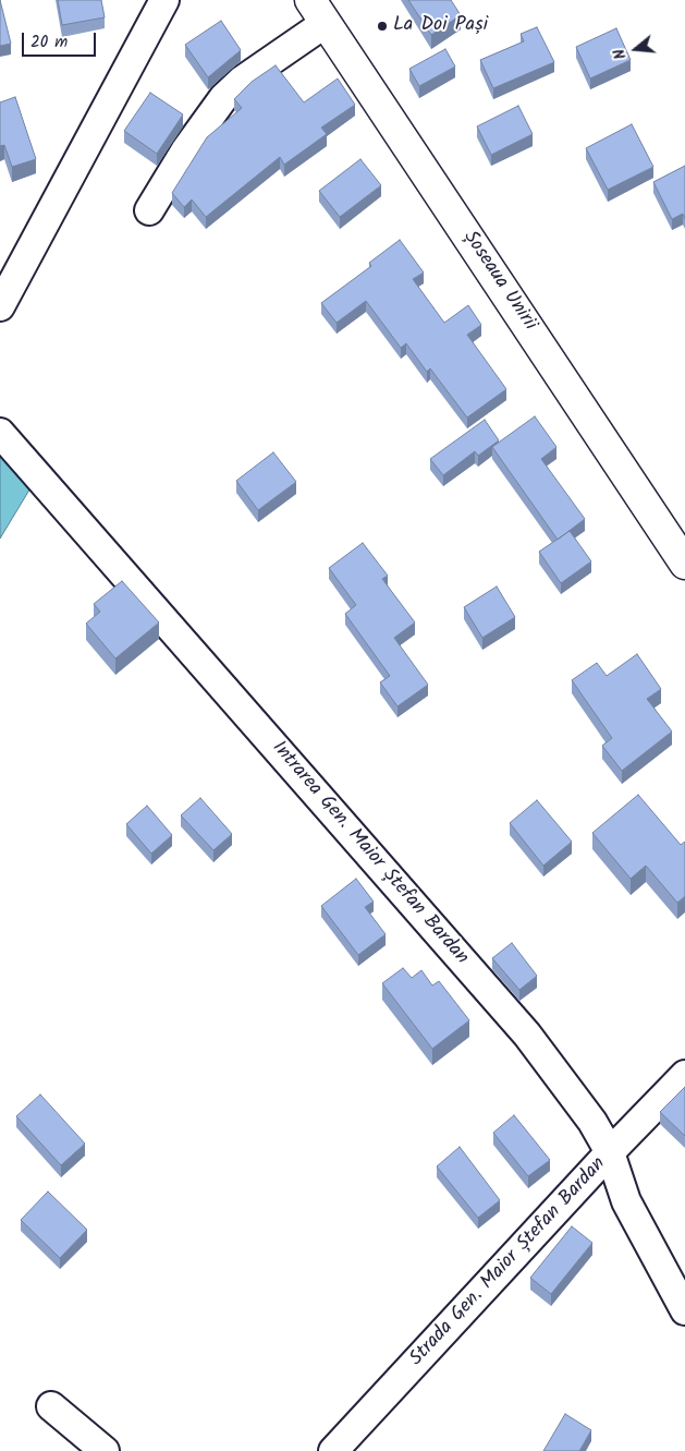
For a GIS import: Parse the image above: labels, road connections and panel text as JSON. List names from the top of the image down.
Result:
{
  "streets": {
    "main road": ["Șoseaua Unirii"],
    "street": ["Intrarea Gen. Maior Ștefan Bardan", "Strada Gen. Maior Ștefan Bardan"]
  },
  "crossings": [
    ["Intrarea Gen. Maior Ștefan Bardan", "Strada Gen. Maior Ștefan Bardan"]
  ],
  "places": ["La Doi Pași"],
  "scale_bar": "20 m",
  "north": "left"
}
